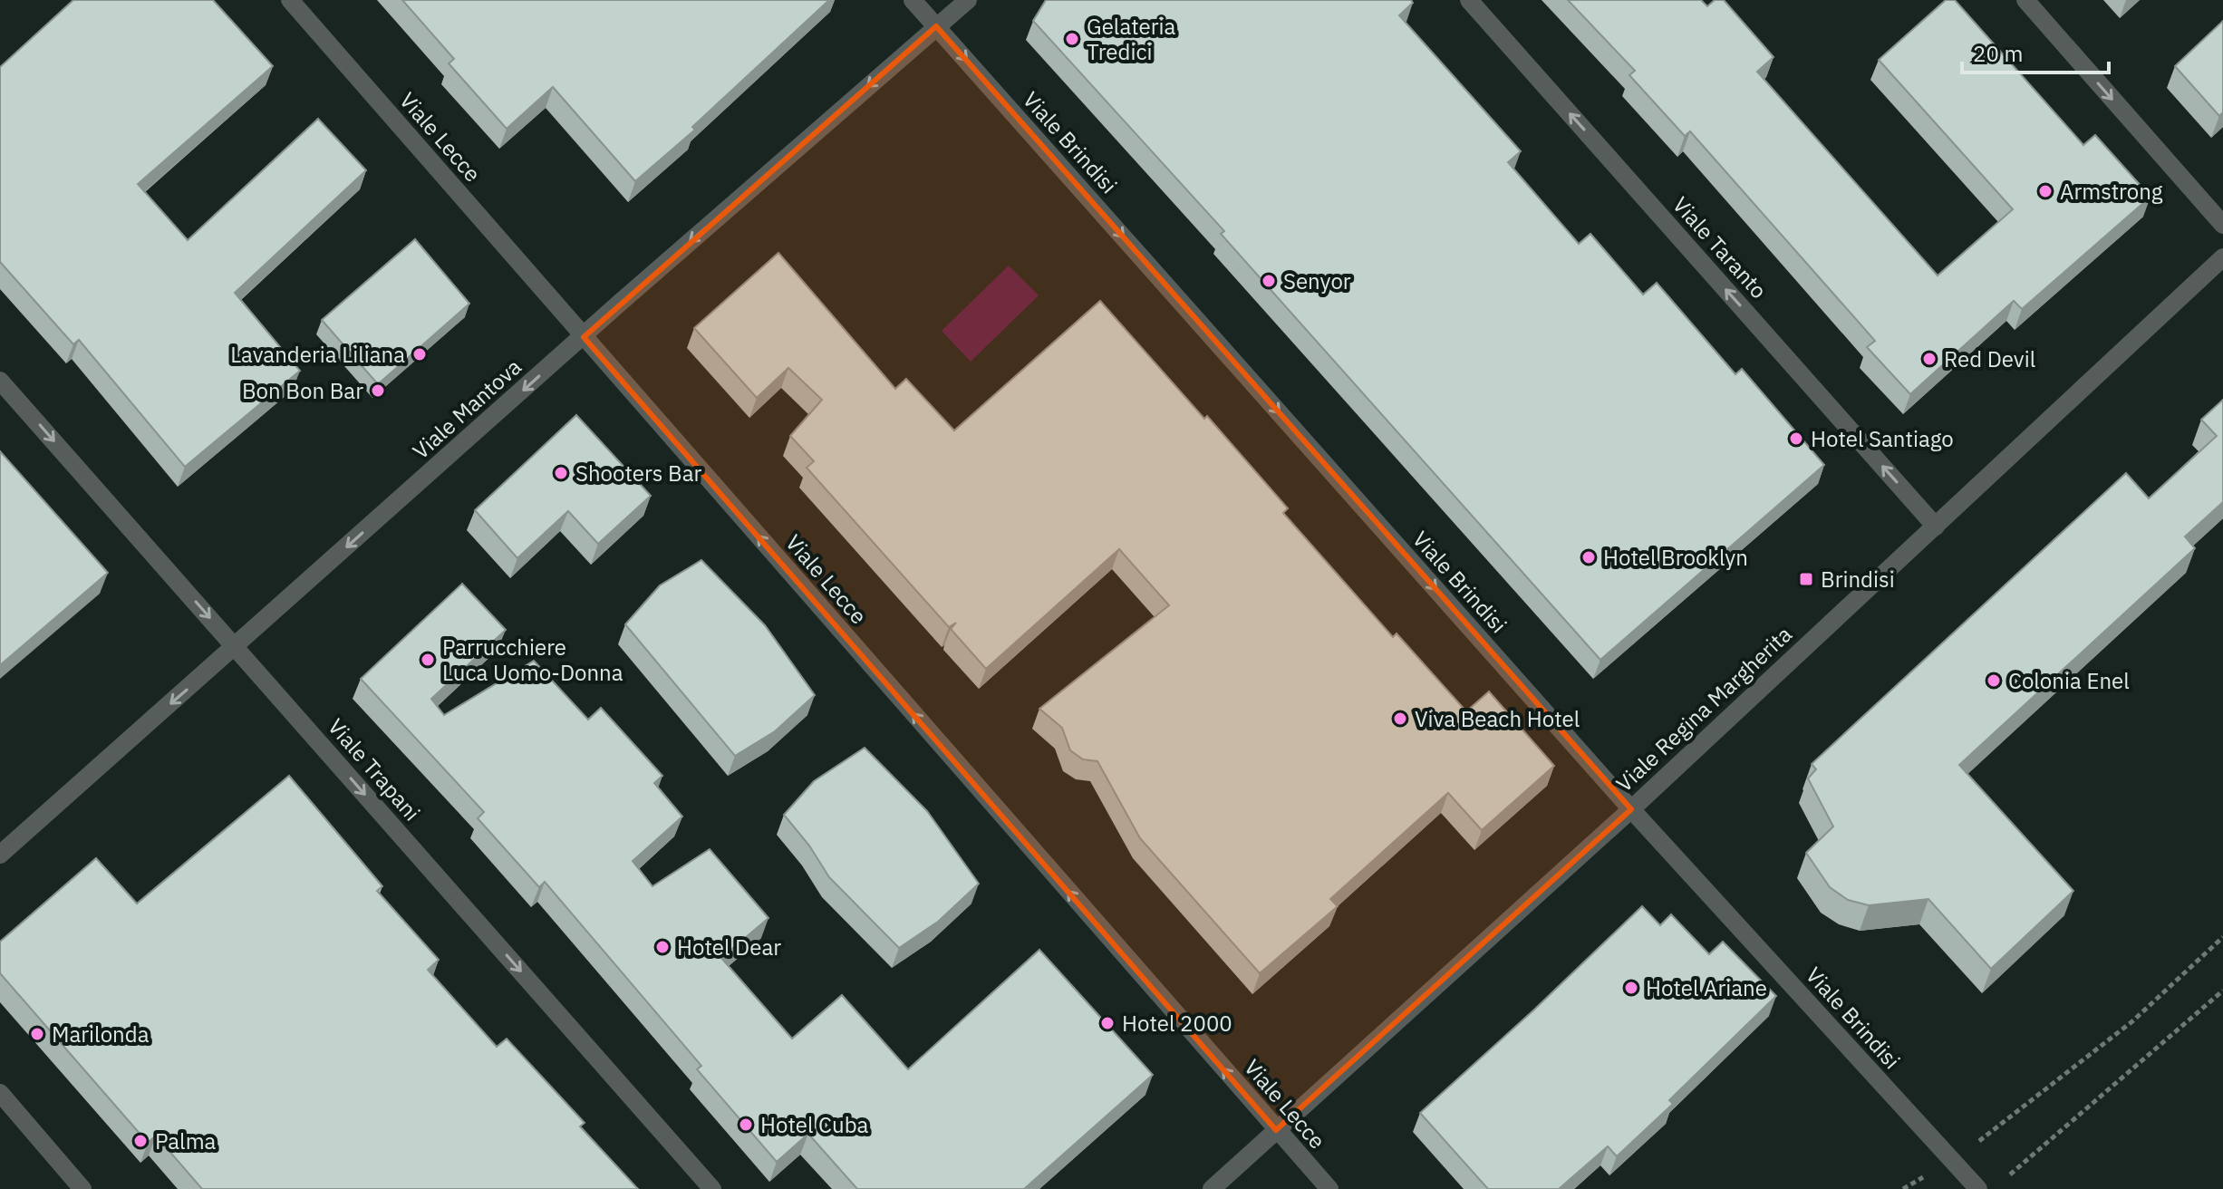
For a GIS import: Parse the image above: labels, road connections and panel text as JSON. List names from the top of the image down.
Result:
{
  "streets": {
    "street": [
      "Viale Lecce",
      "Viale Brindisi",
      "Viale Taranto",
      "Viale Mantova",
      "Viale Regina Margherita",
      "Viale Trapani"
    ]
  },
  "crossings": [
    ["Viale Lecce", "Viale Mantova"],
    ["Viale Lecce", "Viale Regina Margherita"],
    ["Viale Brindisi", "Viale Mantova"],
    ["Viale Brindisi", "Viale Regina Margherita"],
    ["Viale Taranto", "Viale Regina Margherita"],
    ["Viale Mantova", "Viale Trapani"]
  ],
  "one_way": [
    "Viale Lecce",
    "Viale Brindisi",
    "Viale Taranto",
    "Viale Mantova",
    "Viale Trapani"
  ],
  "places": {
    "other": [
      "Gelateria Tredici",
      "Armstrong",
      "Senyor",
      "Lavanderia Liliana",
      "Red Devil",
      "Bon Bon Bar",
      "Hotel Santiago",
      "Shooters Bar",
      "Hotel Brooklyn",
      "Parrucchiere Luca Uomo-Donna",
      "Colonia Enel",
      "Viva Beach Hotel",
      "Hotel Dear",
      "Hotel Ariane",
      "Hotel 2000",
      "Marilonda",
      "Hotel Cuba",
      "Palma"
    ],
    "transit": ["Brindisi"]
  },
  "scale_bar": "20 m"
}
